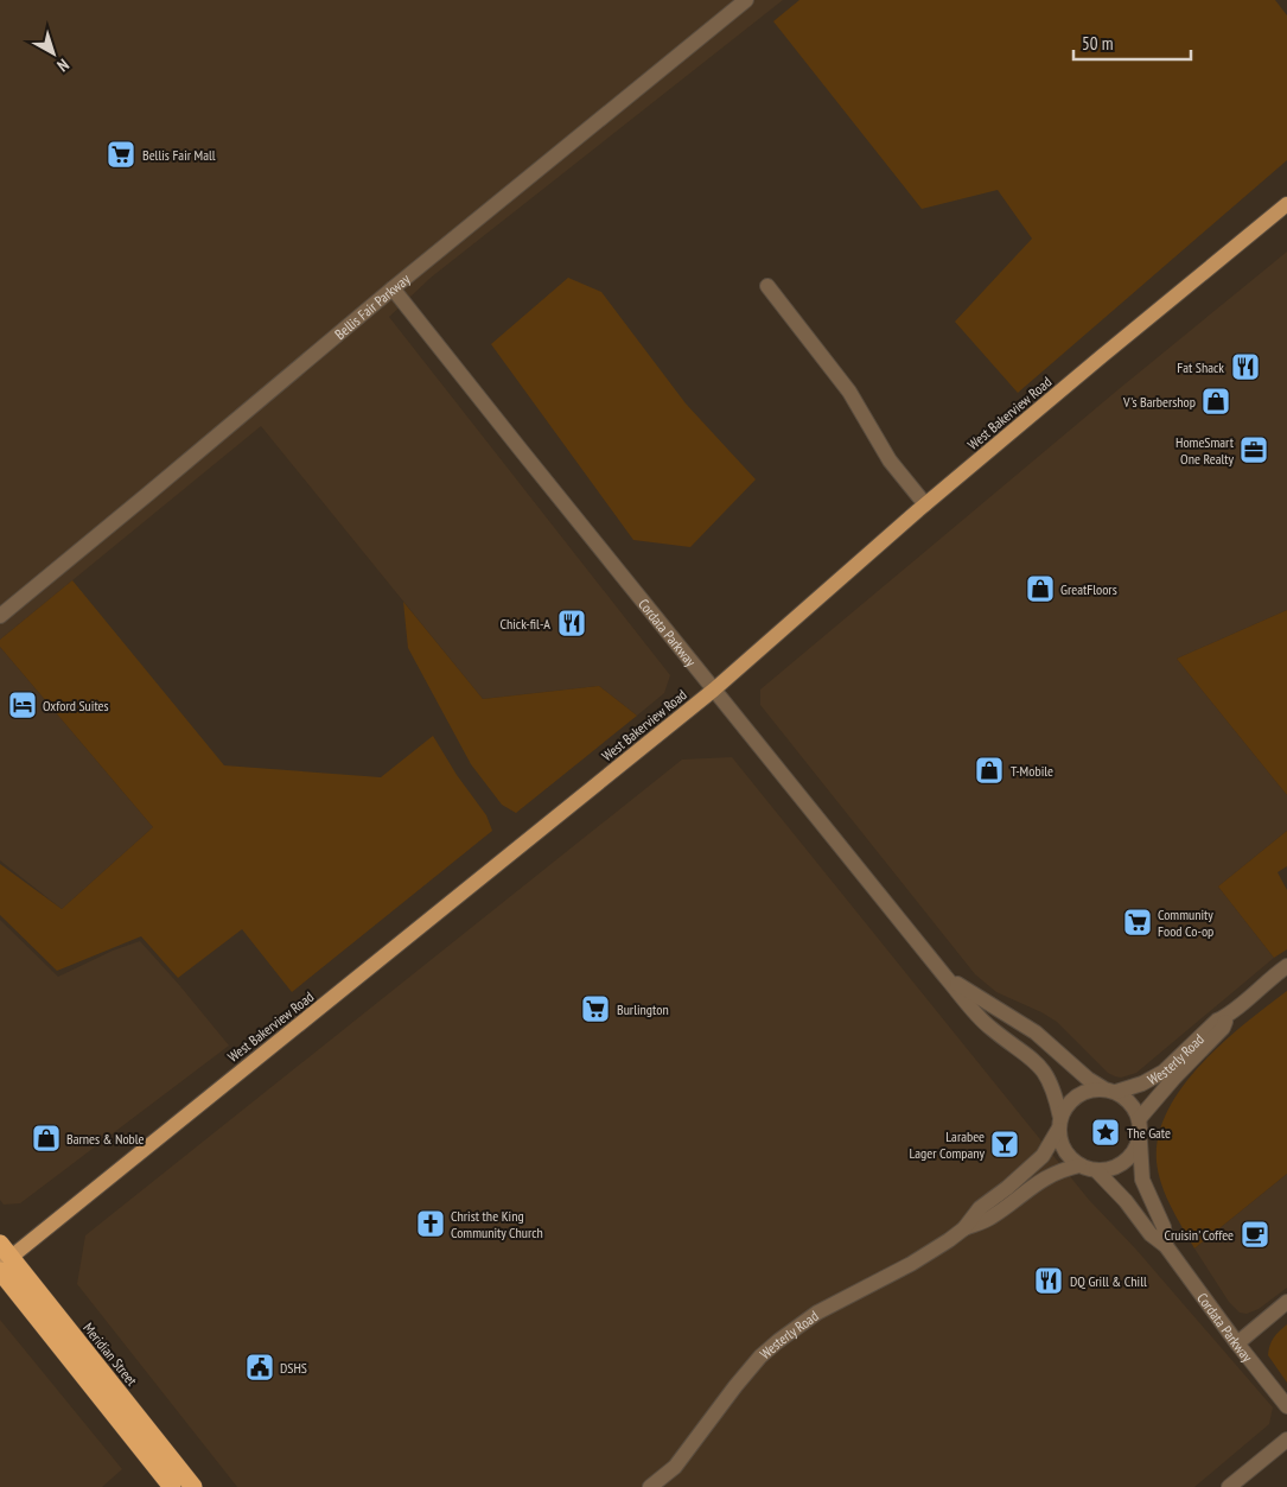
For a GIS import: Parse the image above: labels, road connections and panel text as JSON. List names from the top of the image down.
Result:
{
  "streets": {
    "highway": ["Meridian Street"],
    "main road": ["West Bakerview Road"],
    "street": ["Bellis Fair Parkway", "Cordata Parkway", "Westerly Road"]
  },
  "crossings": [
    ["Bellis Fair Parkway", "Cordata Parkway"],
    ["West Bakerview Road", "Cordata Parkway"],
    ["West Bakerview Road", "Meridian Street"],
    ["Cordata Parkway", "Westerly Road"]
  ],
  "places": {
    "supermarket": ["Bellis Fair Mall", "Community Food Co-op", "Burlington"],
    "restaurant": ["Fat Shack", "Chick-fil-A", "DQ Grill & Chill"],
    "shop": [
      "V's Barbershop",
      "GreatFloors",
      "T-Mobile",
      "Barnes & Noble"
    ],
    "office": ["HomeSmart One Realty"],
    "hotel": ["Oxford Suites"],
    "place": ["The Gate"],
    "bar": ["Larabee Lager Company"],
    "church": ["Christ the King Community Church"],
    "cafe": ["Cruisin' Coffee"],
    "public building": ["DSHS"]
  },
  "scale_bar": "50 m",
  "north": "bottom right"
}
